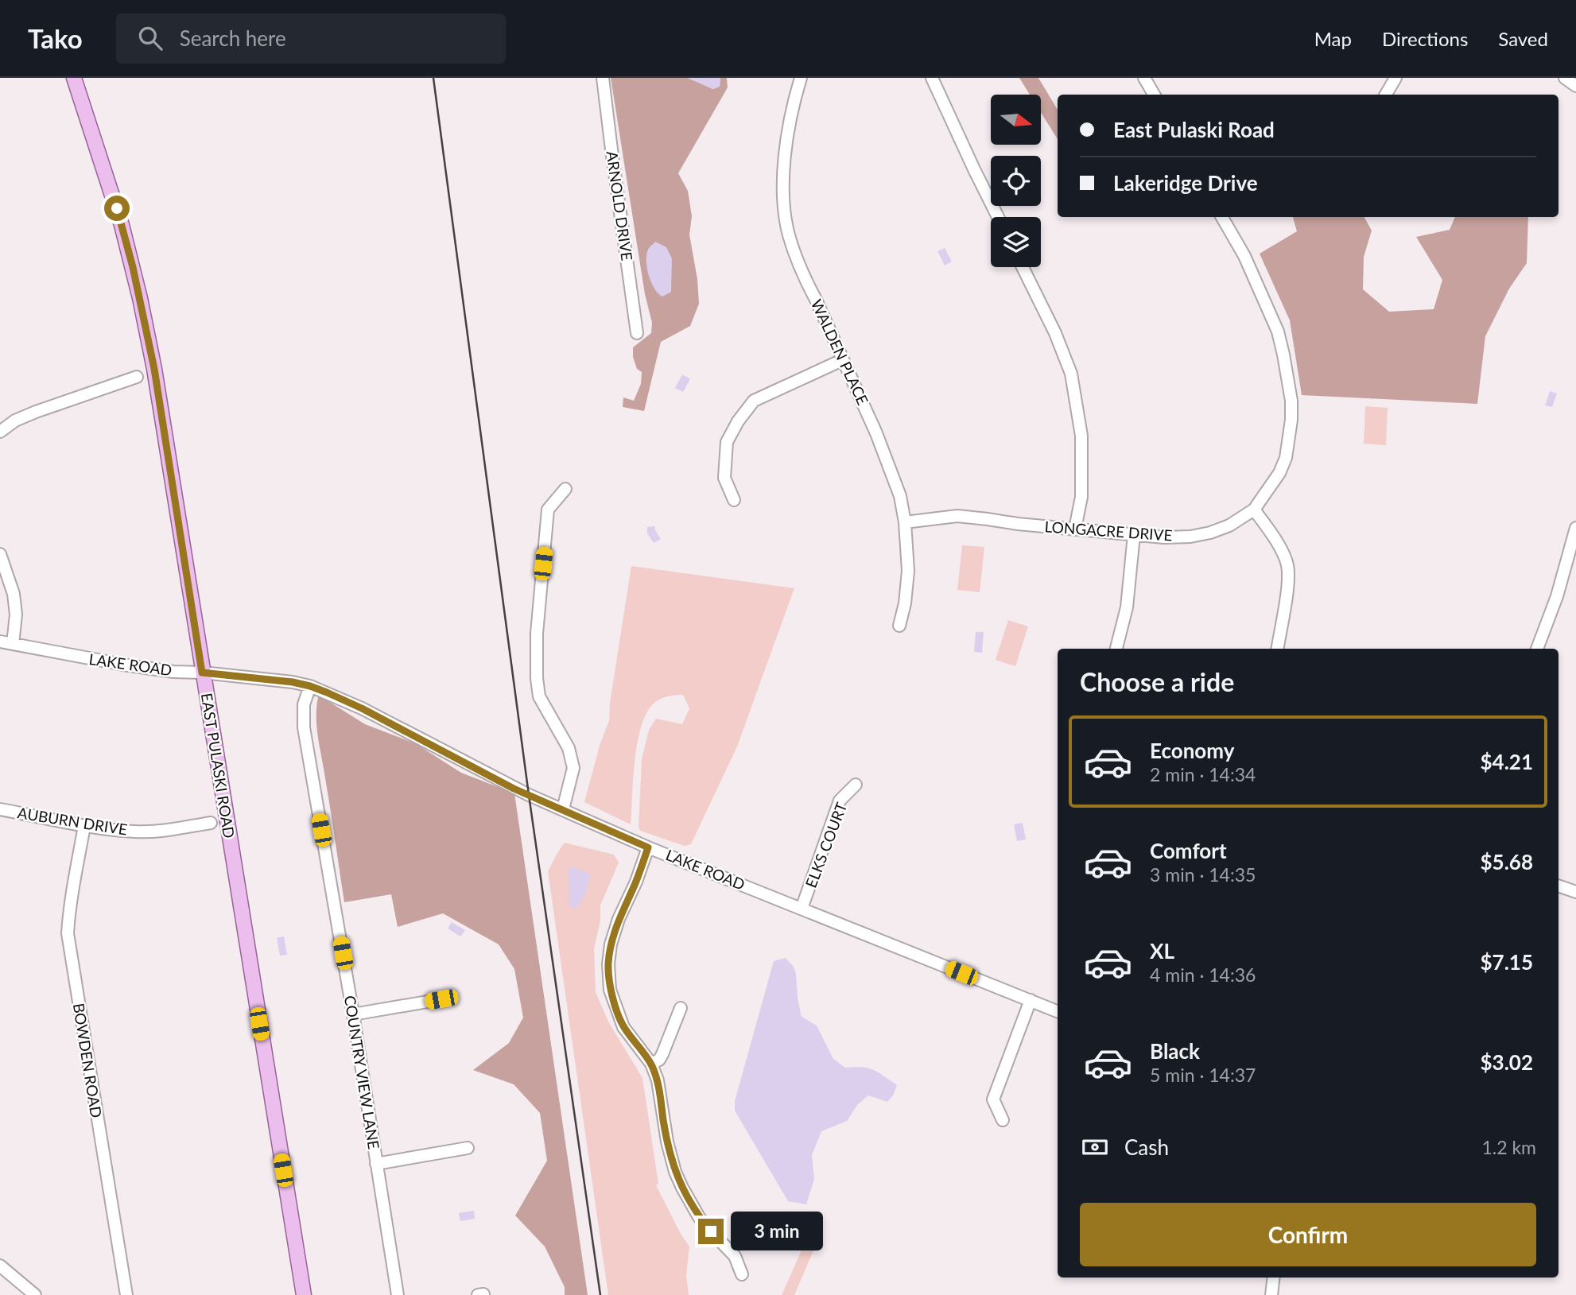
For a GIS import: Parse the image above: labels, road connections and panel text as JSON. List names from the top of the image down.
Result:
{
  "streets": {
    "main road": ["EAST PULASKI ROAD"],
    "street": [
      "ARNOLD DRIVE",
      "WALDEN PLACE",
      "LONGACRE DRIVE",
      "LAKE ROAD",
      "AUBURN DRIVE",
      "ELKS COURT",
      "BOWDEN ROAD",
      "COUNTRY VIEW LANE"
    ]
  },
  "crossings": [
    ["WALDEN PLACE", "LONGACRE DRIVE"],
    ["LAKE ROAD", "EAST PULASKI ROAD"],
    ["LAKE ROAD", "ELKS COURT"],
    ["LAKE ROAD", "COUNTRY VIEW LANE"],
    ["AUBURN DRIVE", "BOWDEN ROAD"]
  ],
  "north": "right",
  "page": {
    "header": "Tako",
    "search": "Search here",
    "nav": ["Map", "Directions", "Saved"],
    "banner": ["East Pulaski Road", "Lakeridge Drive"],
    "heading": "Choose a ride",
    "list": [
      {
        "name": "Economy",
        "note": "2 min · 14:34",
        "value": "$4.21"
      },
      {
        "name": "Comfort",
        "note": "3 min · 14:35",
        "value": "$5.68"
      },
      {
        "name": "XL",
        "note": "4 min · 14:36",
        "value": "$7.15"
      },
      {
        "name": "Black",
        "note": "5 min · 14:37",
        "value": "$3.02"
      }
    ],
    "pay": ["Cash", "1.2 km"],
    "buttons": "Confirm",
    "bubble": "3 min"
  }
}
